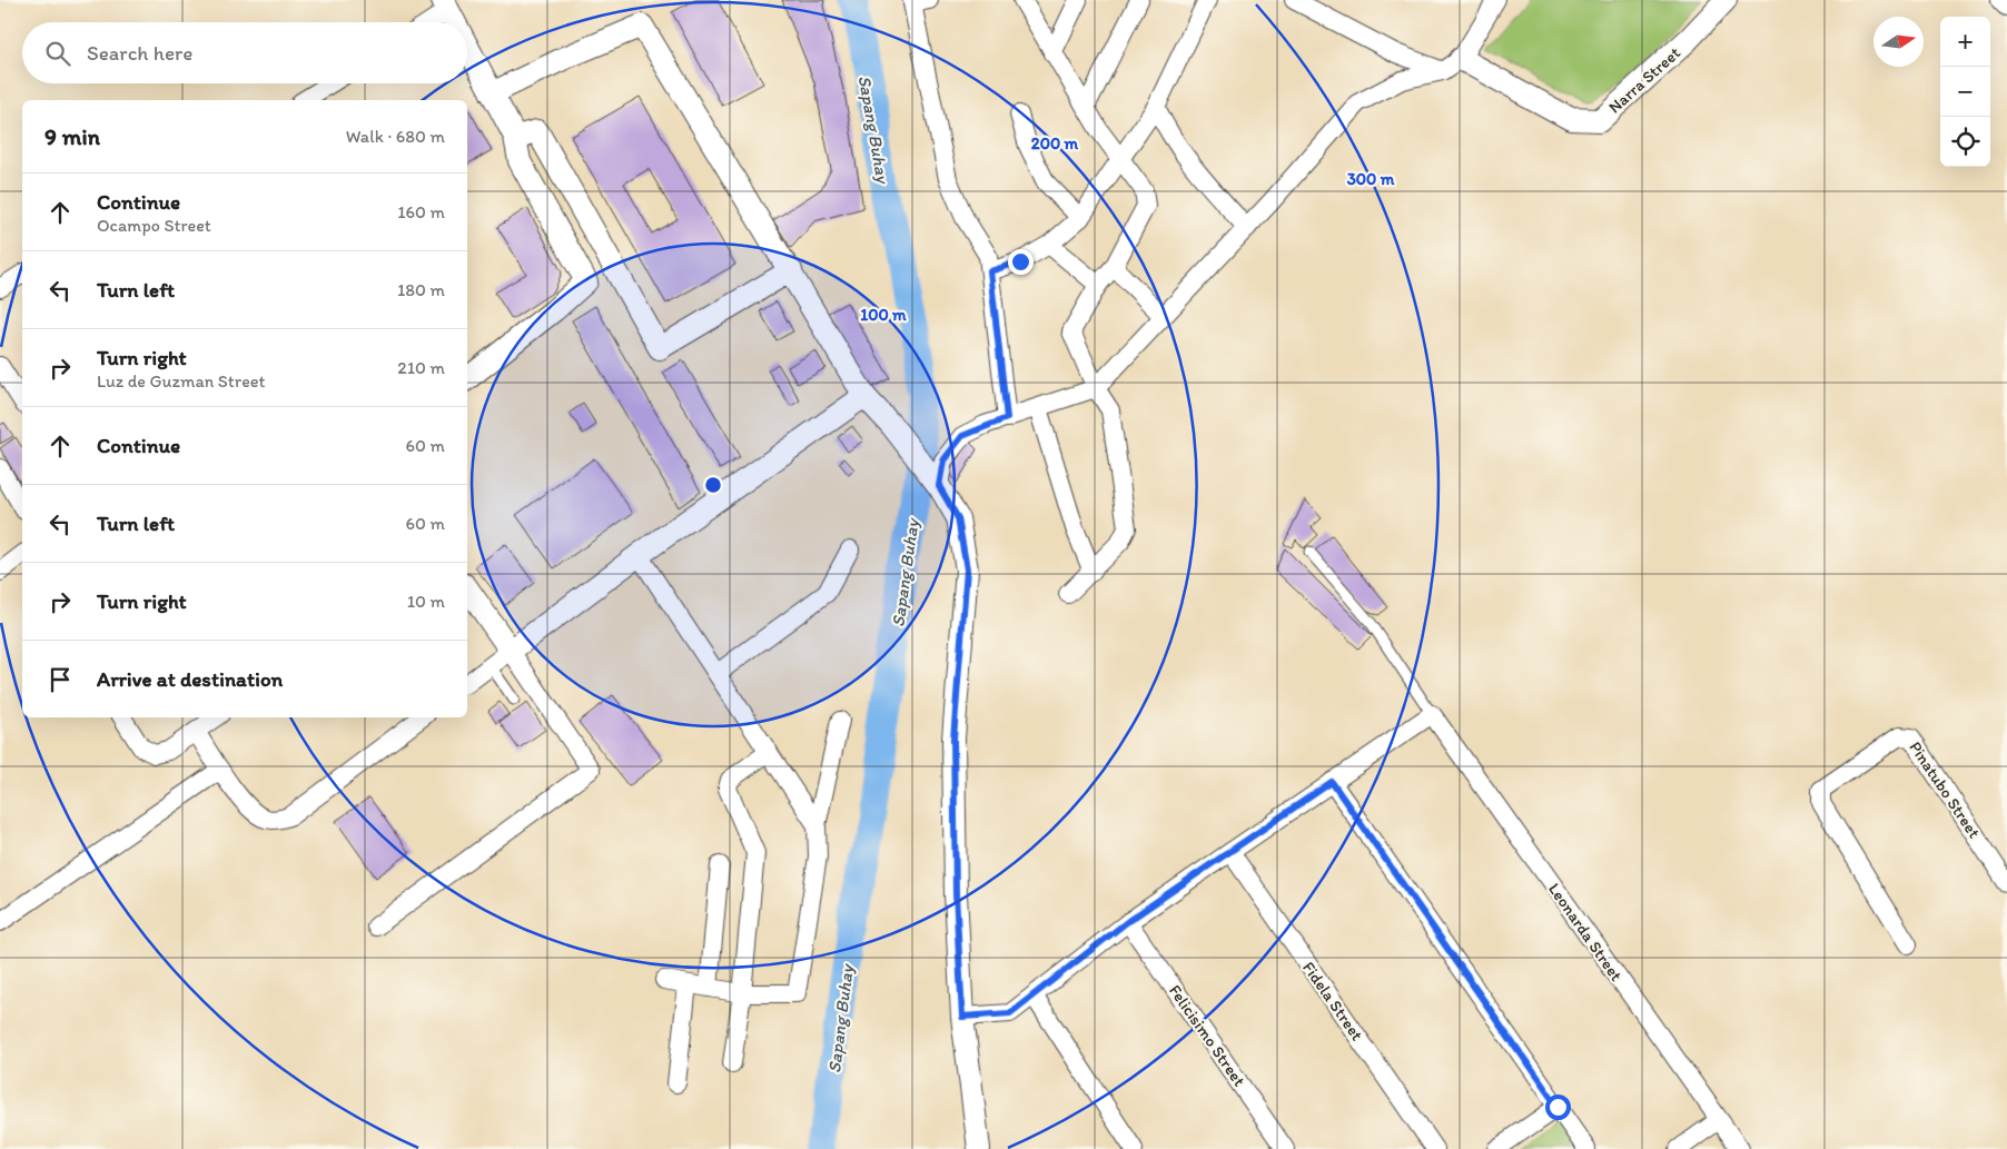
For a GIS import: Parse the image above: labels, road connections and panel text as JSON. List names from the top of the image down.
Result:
{
  "streets": {
    "street": [
      "Narra Street",
      "Pinatubo Street",
      "Leonarda Street",
      "Fidela Street",
      "Felicisimo Street"
    ]
  },
  "water": ["Sapang Buhay"],
  "north": "right",
  "page": {
    "map_buttons": ["+", "−"],
    "search": "Search here",
    "heading": ["9 min", "Walk · 680 m"],
    "list": [
      ["Continue", "Ocampo Street", "160 m"],
      ["Turn left", "180 m"],
      ["Turn right", "Luz de Guzman Street", "210 m"],
      ["Continue", "60 m"],
      ["Turn left", "60 m"],
      ["Turn right", "10 m"],
      "Arrive at destination"
    ]
  },
  "rings": ["200 m", "300 m", "100 m"]
}
